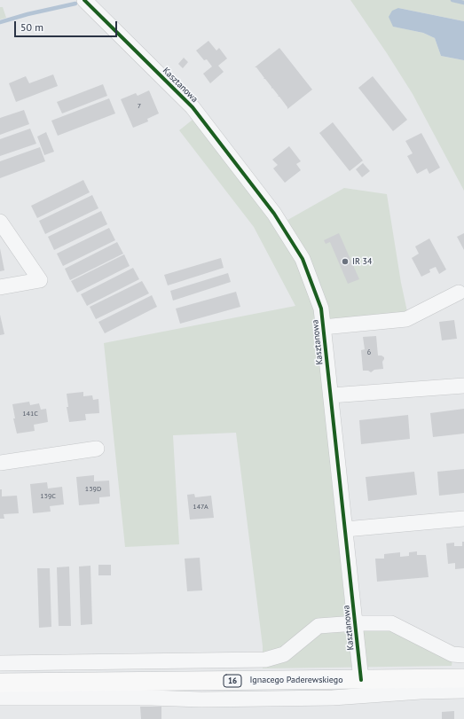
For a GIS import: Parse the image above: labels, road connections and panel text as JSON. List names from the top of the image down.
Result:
{
  "streets": {
    "main road": ["Ignacego Paderewskiego", "16"],
    "street": ["Kasztanowa"]
  },
  "crossings": [
    ["Kasztanowa", "Ignacego Paderewskiego"]
  ],
  "places": ["IR 34"],
  "house_numbers": [
    "7",
    "6",
    "141C",
    "139D",
    "139C",
    "147A"
  ],
  "scale_bar": "50 m"
}
